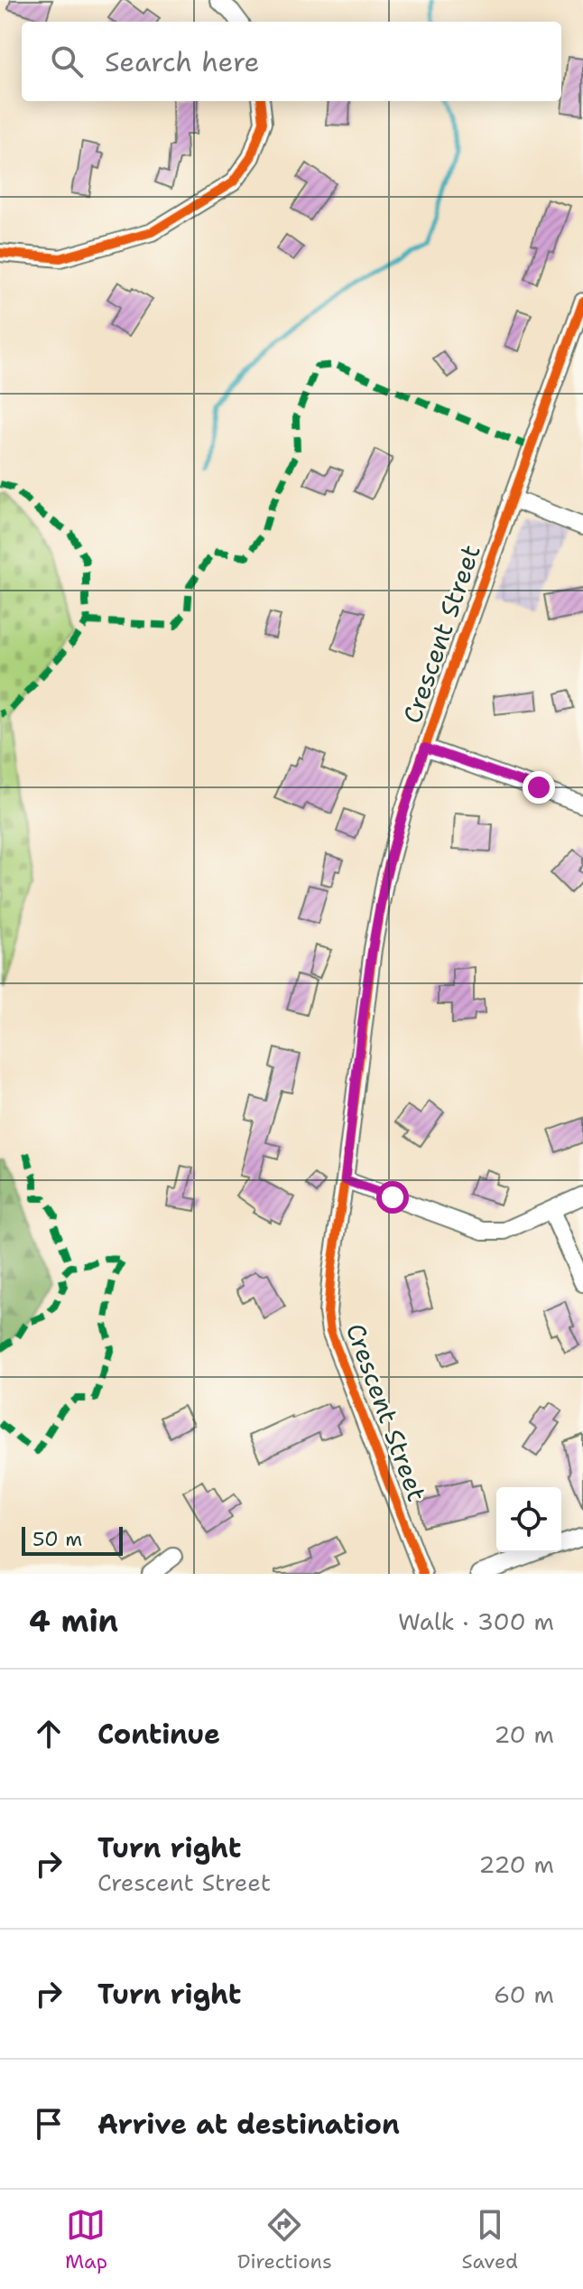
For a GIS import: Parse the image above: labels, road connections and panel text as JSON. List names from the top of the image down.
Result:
{
  "streets": {
    "street": ["Crescent Street"]
  },
  "scale_bar": "50 m",
  "page": {
    "search": "Search here",
    "scale": "50 m",
    "heading": ["4 min", "Walk · 300 m"],
    "list": [
      ["Continue", "20 m"],
      ["Turn right", "Crescent Street", "220 m"],
      ["Turn right", "60 m"],
      "Arrive at destination"
    ],
    "nav": ["Map", "Directions", "Saved"]
  }
}
